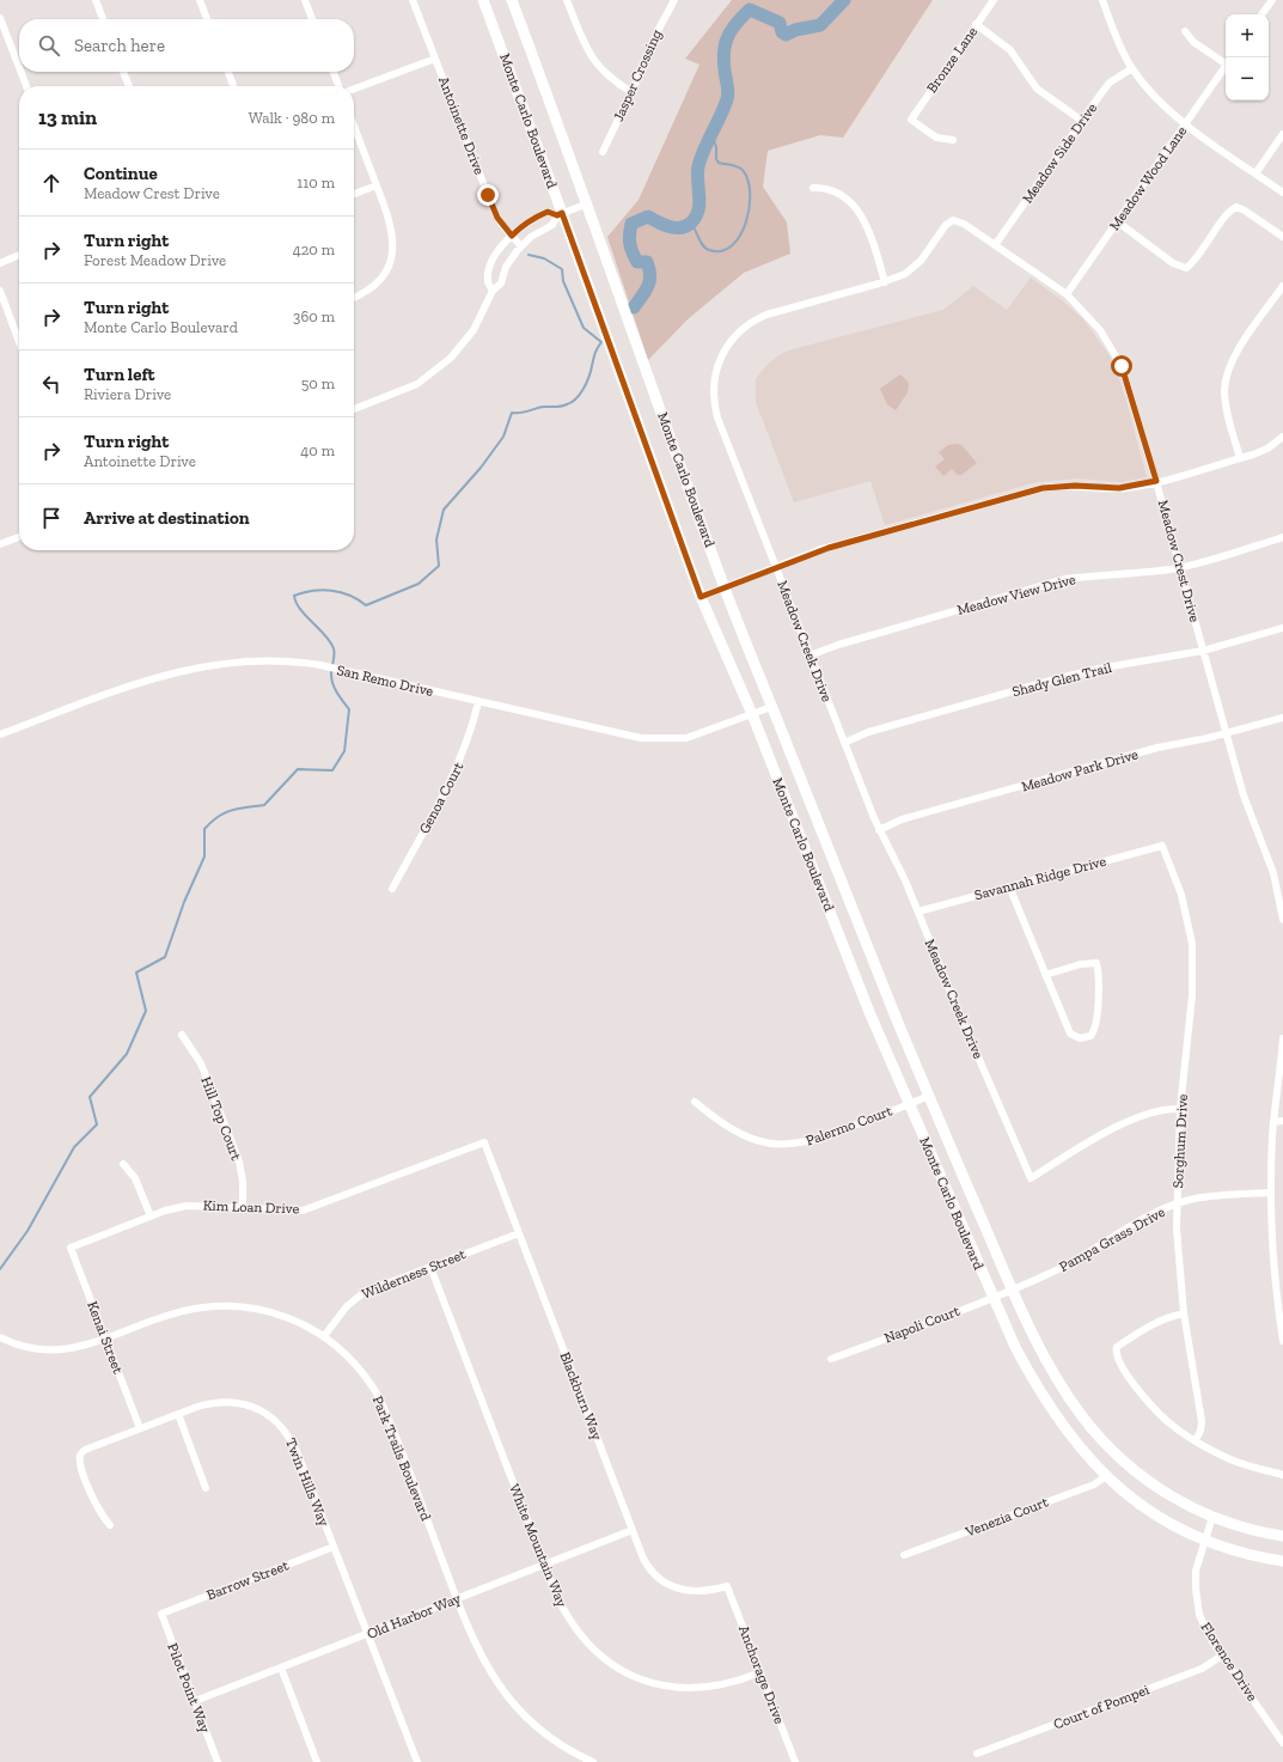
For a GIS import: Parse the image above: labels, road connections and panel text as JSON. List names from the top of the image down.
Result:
{
  "streets": {
    "main road": ["Monte Carlo Boulevard"],
    "street": [
      "Bronze Lane",
      "Jasper Crossing",
      "Antoinette Drive",
      "Meadow Side Drive",
      "Meadow Wood Lane",
      "Meadow Crest Drive",
      "Meadow View Drive",
      "Meadow Creek Drive",
      "Shady Glen Trail",
      "San Remo Drive",
      "Meadow Park Drive",
      "Genoa Court",
      "Savannah Ridge Drive",
      "Hill Top Court",
      "Palermo Court",
      "Sorghum Drive",
      "Kim Loan Drive",
      "Pampa Grass Drive",
      "Wilderness Street",
      "Napoli Court",
      "Kenai Street",
      "Blackburn Way",
      "Park Trails Boulevard",
      "Twin Hills Way",
      "Venezia Court",
      "White Mountain Way",
      "Barrow Street",
      "Old Harbor Way",
      "Florence Drive",
      "Anchorage Drive",
      "Pilot Point Way",
      "Court of Pompei"
    ]
  },
  "crossings": [
    ["Monte Carlo Boulevard", "San Remo Drive"],
    ["Monte Carlo Boulevard", "Palermo Court"],
    ["Monte Carlo Boulevard", "Pampa Grass Drive"],
    ["Monte Carlo Boulevard", "Napoli Court"],
    ["Monte Carlo Boulevard", "Venezia Court"],
    ["Monte Carlo Boulevard", "Florence Drive"],
    ["Meadow Side Drive", "Meadow Crest Drive"],
    ["Meadow Wood Lane", "Meadow Crest Drive"],
    ["Meadow Crest Drive", "Meadow View Drive"],
    ["Meadow Crest Drive", "Meadow Creek Drive"],
    ["Meadow Crest Drive", "Shady Glen Trail"],
    ["Meadow Crest Drive", "Meadow Park Drive"],
    ["Meadow View Drive", "Meadow Creek Drive"],
    ["Meadow Creek Drive", "Shady Glen Trail"],
    ["Meadow Creek Drive", "Meadow Park Drive"],
    ["Meadow Creek Drive", "Savannah Ridge Drive"],
    ["Meadow Creek Drive", "Sorghum Drive"],
    ["San Remo Drive", "Genoa Court"],
    ["Savannah Ridge Drive", "Sorghum Drive"],
    ["Hill Top Court", "Kim Loan Drive"],
    ["Sorghum Drive", "Pampa Grass Drive"],
    ["Kim Loan Drive", "Kenai Street"],
    ["Kim Loan Drive", "Blackburn Way"],
    ["Pampa Grass Drive", "Napoli Court"],
    ["Wilderness Street", "Blackburn Way"],
    ["Wilderness Street", "Park Trails Boulevard"],
    ["Wilderness Street", "White Mountain Way"],
    ["Kenai Street", "Park Trails Boulevard"],
    ["Kenai Street", "Twin Hills Way"],
    ["Blackburn Way", "Old Harbor Way"],
    ["Blackburn Way", "Anchorage Drive"],
    ["Park Trails Boulevard", "Old Harbor Way"],
    ["Twin Hills Way", "Barrow Street"],
    ["Twin Hills Way", "Old Harbor Way"],
    ["White Mountain Way", "Old Harbor Way"],
    ["White Mountain Way", "Anchorage Drive"],
    ["Barrow Street", "Pilot Point Way"],
    ["Old Harbor Way", "Pilot Point Way"],
    ["Florence Drive", "Court of Pompei"]
  ],
  "page": {
    "map_buttons": ["+", "−"],
    "search": "Search here",
    "heading": ["13 min", "Walk · 980 m"],
    "list": [
      ["Continue", "Meadow Crest Drive", "110 m"],
      ["Turn right", "Forest Meadow Drive", "420 m"],
      ["Turn right", "Monte Carlo Boulevard", "360 m"],
      ["Turn left", "Riviera Drive", "50 m"],
      ["Turn right", "Antoinette Drive", "40 m"],
      "Arrive at destination"
    ]
  }
}
